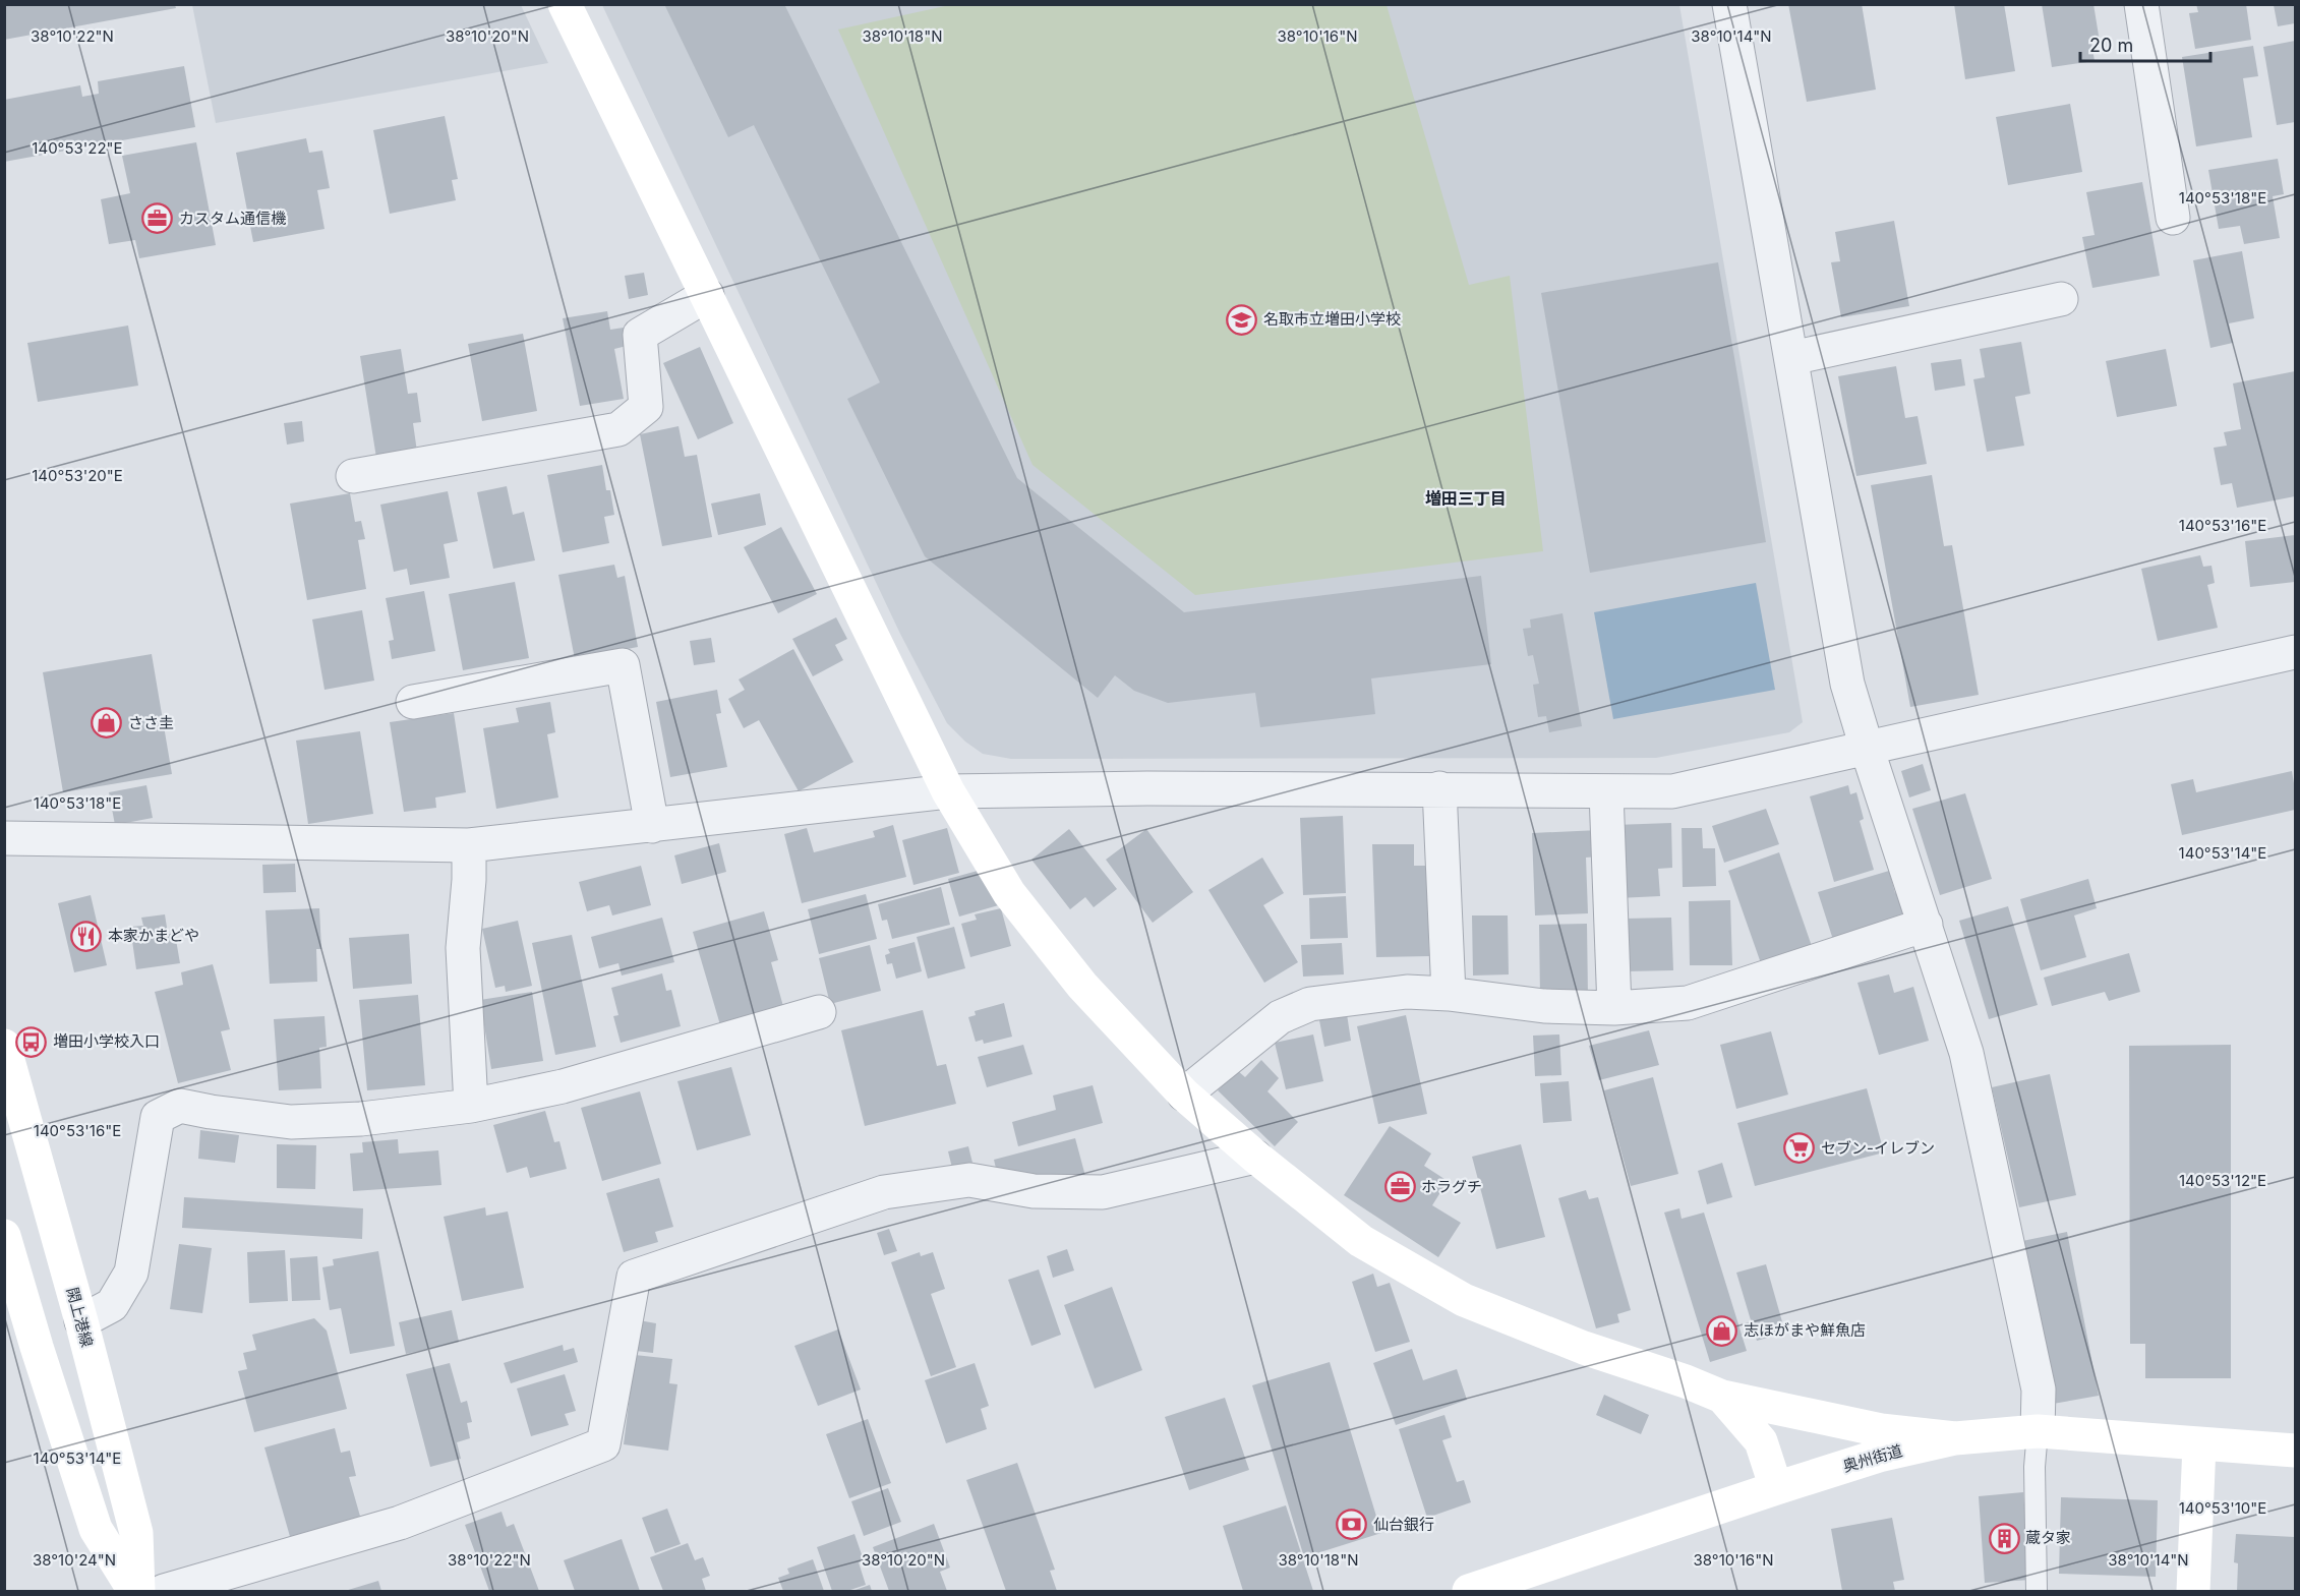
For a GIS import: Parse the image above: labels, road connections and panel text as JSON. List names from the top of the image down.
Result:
{
  "streets": {
    "street": ["閖上港線", "奥州街道"]
  },
  "districts": ["増田三丁目"],
  "places": {
    "office": ["カスタム通信機", "ホラグチ"],
    "school or university": ["名取市立増田小学校"],
    "shop": ["ささ圭", "志ほがまや鮮魚店"],
    "restaurant": ["本家かまどや"],
    "bus stop": ["増田小学校入口"],
    "supermarket": ["セブン-イレブン"],
    "bank": ["仙台銀行"],
    "building": ["蔵タ家"]
  },
  "scale_bar": "20 m",
  "coordinates": [
    "38°10'22\"N",
    "38°10'20\"N",
    "38°10'18\"N",
    "38°10'16\"N",
    "38°10'14\"N",
    "140°53'22\"E",
    "140°53'18\"E",
    "140°53'20\"E",
    "140°53'16\"E",
    "140°53'14\"E",
    "140°53'12\"E",
    "140°53'10\"E",
    "38°10'24\"N"
  ]
}
